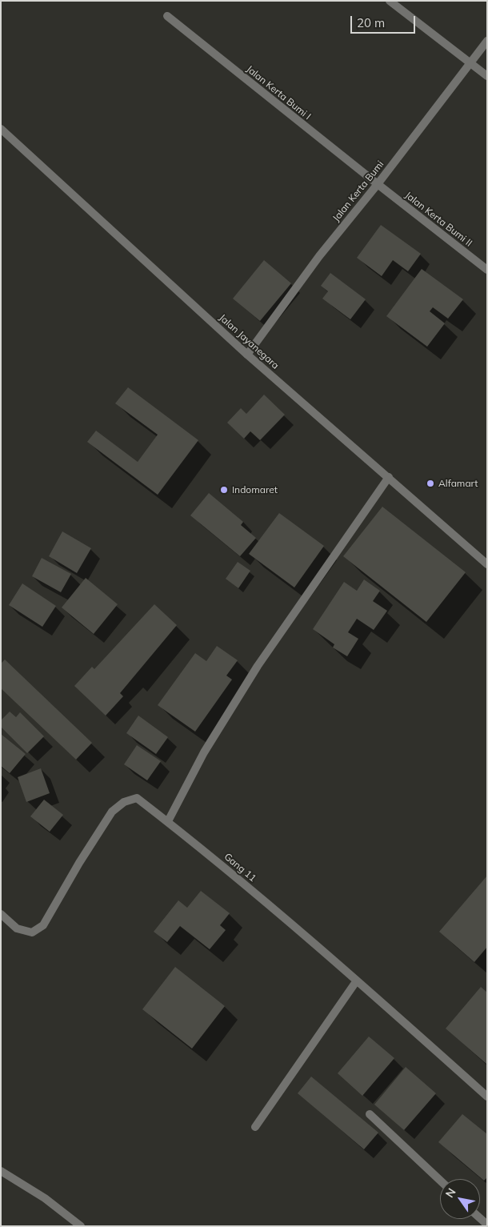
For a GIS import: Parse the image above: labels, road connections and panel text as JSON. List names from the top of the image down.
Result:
{
  "streets": {
    "street": [
      "Jalan Kerta Bumi I",
      "Jalan Kerta Bumi",
      "Jalan Kerta Bumi II",
      "Jalan Jayanegara",
      "Gang 11"
    ]
  },
  "crossings": [
    ["Jalan Kerta Bumi I", "Jalan Kerta Bumi"],
    ["Jalan Kerta Bumi I", "Jalan Kerta Bumi II"],
    ["Jalan Kerta Bumi", "Jalan Kerta Bumi II"],
    ["Jalan Kerta Bumi", "Jalan Jayanegara"]
  ],
  "places": ["Alfamart", "Indomaret"],
  "scale_bar": "20 m",
  "north": "top left"
}
